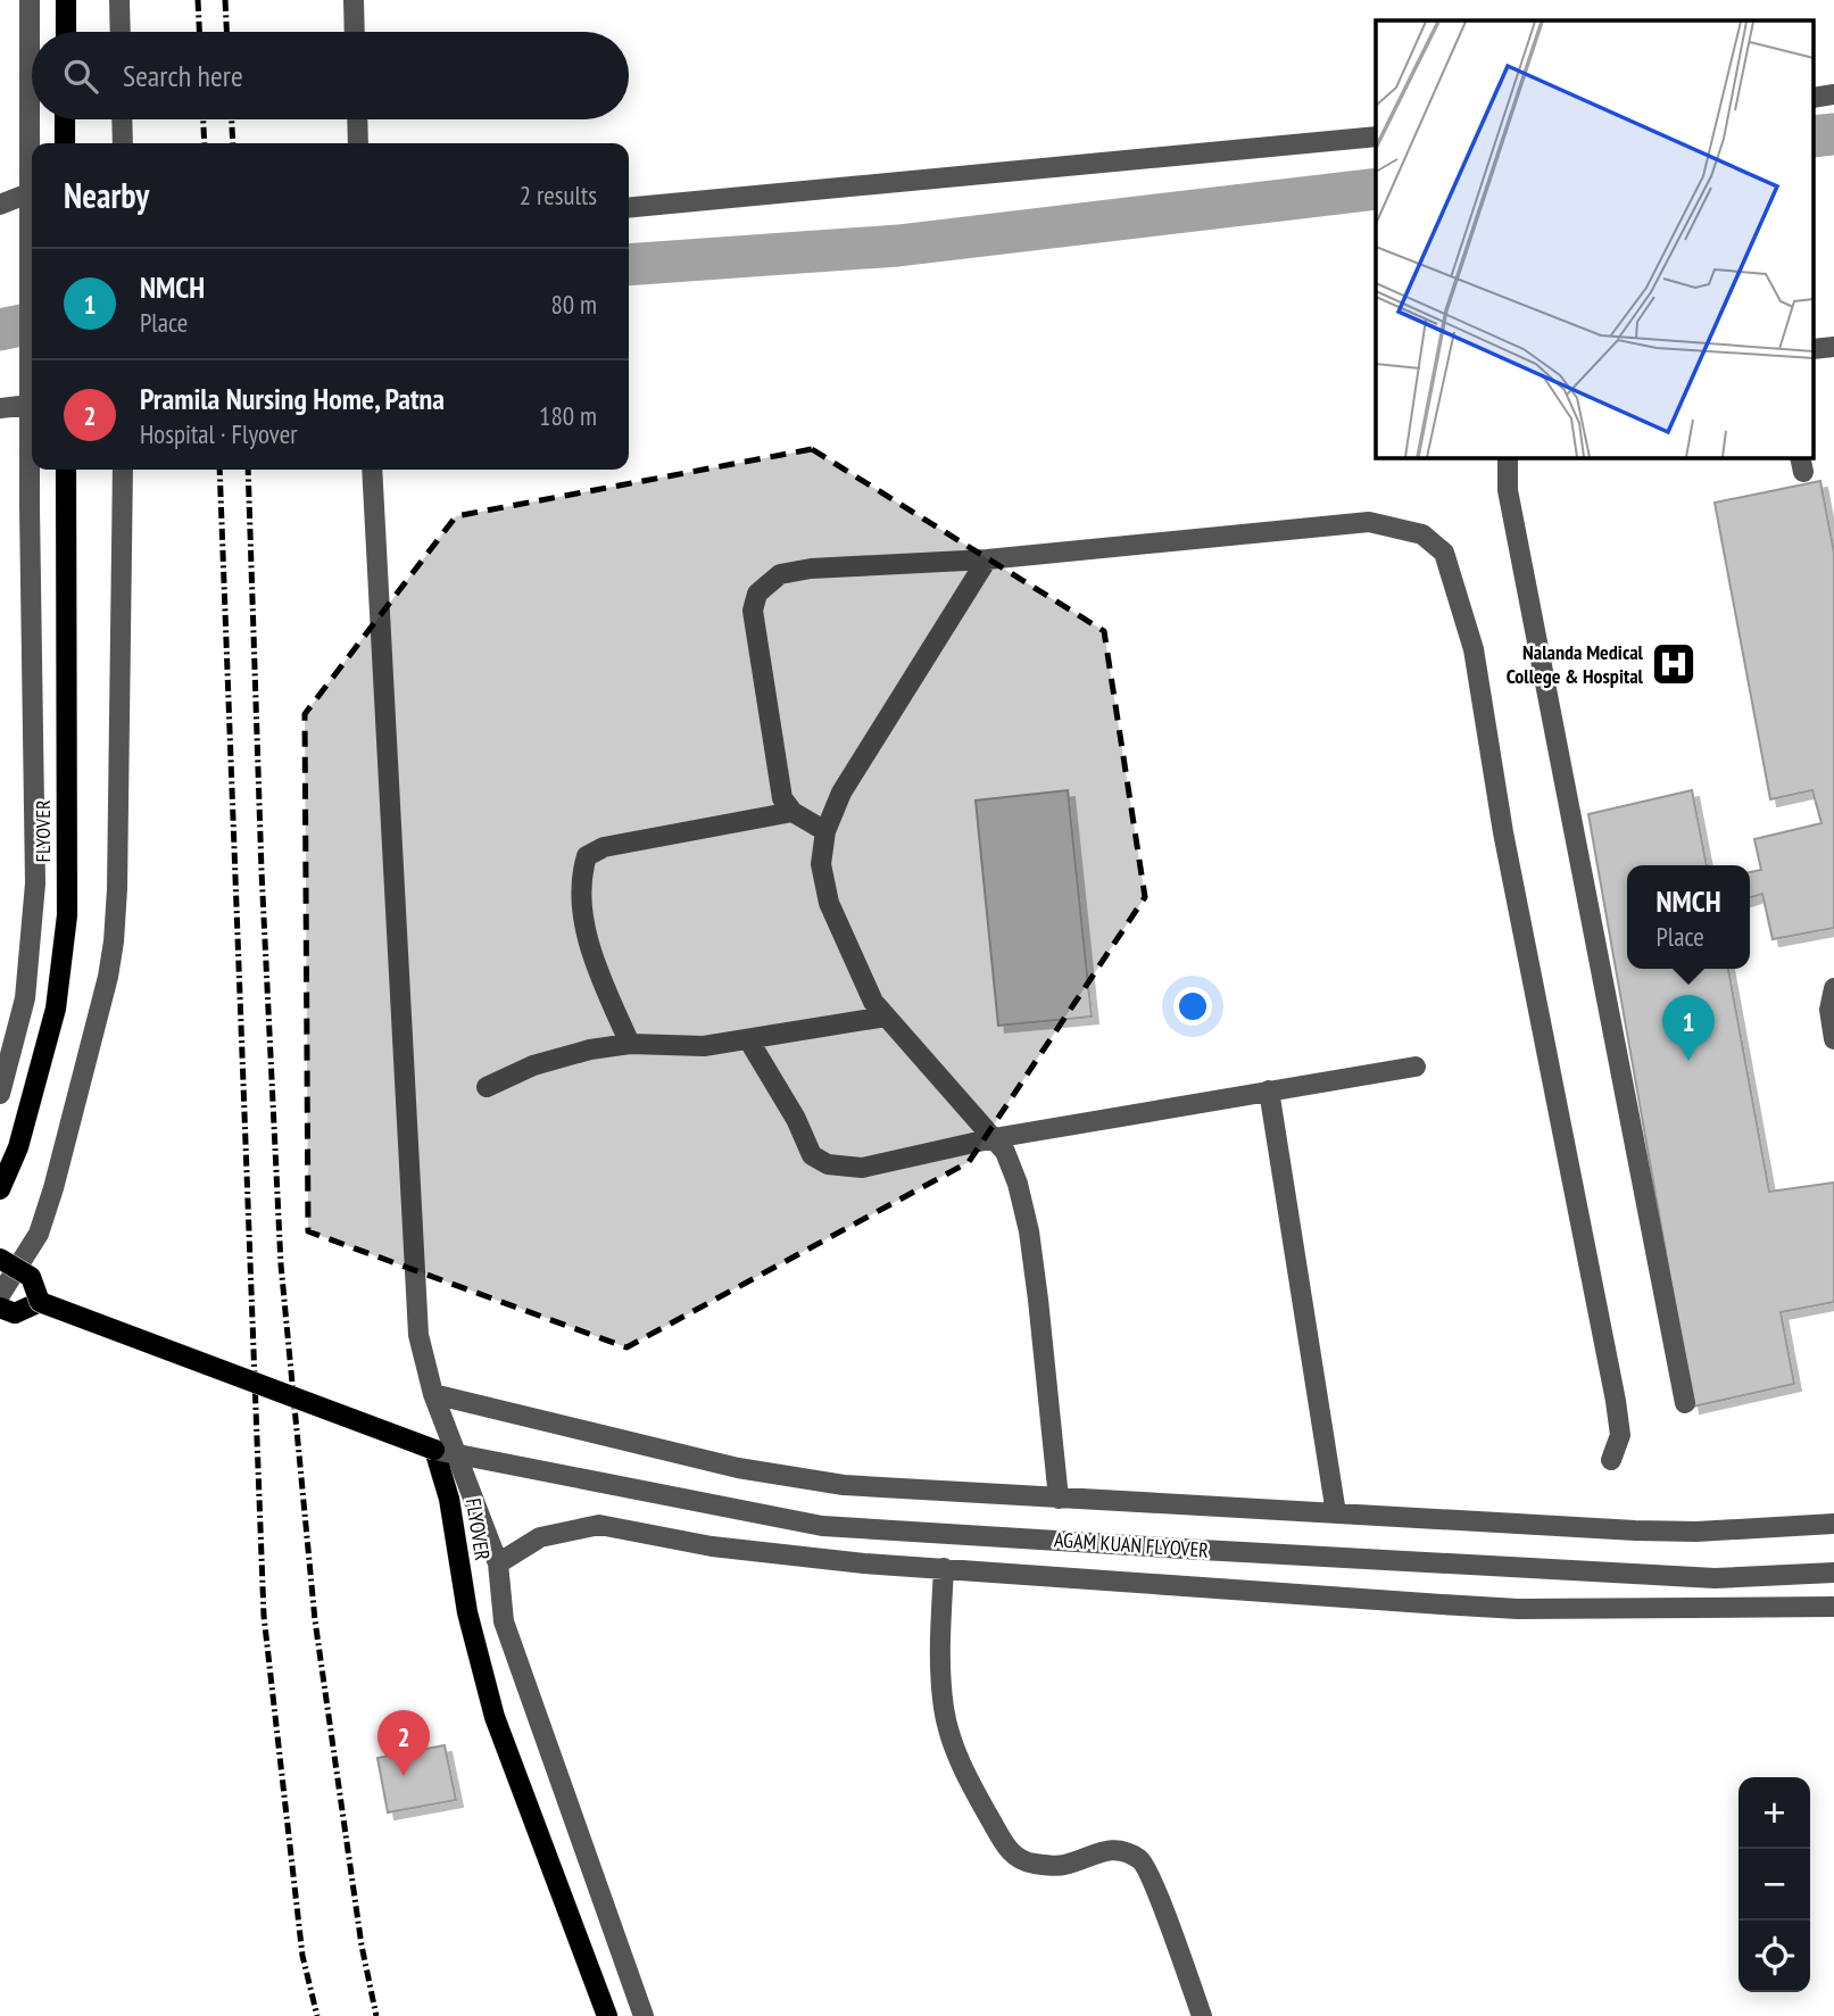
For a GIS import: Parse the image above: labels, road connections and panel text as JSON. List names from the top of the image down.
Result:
{
  "streets": {
    "main road": ["FLYOVER"],
    "street": ["AGAM KUAN FLYOVER"]
  },
  "crossings": [
    ["FLYOVER", "AGAM KUAN FLYOVER"]
  ],
  "places": {
    "hospital": ["Nalanda Medical College & Hospital"]
  },
  "page": {
    "search": "Search here",
    "heading": ["Nearby", "2 results"],
    "list": [
      {
        "mark": "1",
        "name": "NMCH",
        "note": "Place",
        "value": "80 m"
      },
      {
        "mark": "2",
        "name": "Pramila Nursing Home, Patna",
        "note": "Hospital · Flyover",
        "value": "180 m"
      }
    ],
    "popup": ["NMCH", "Place"],
    "pins": ["1", "2"],
    "map_buttons": ["+", "−"]
  }
}
